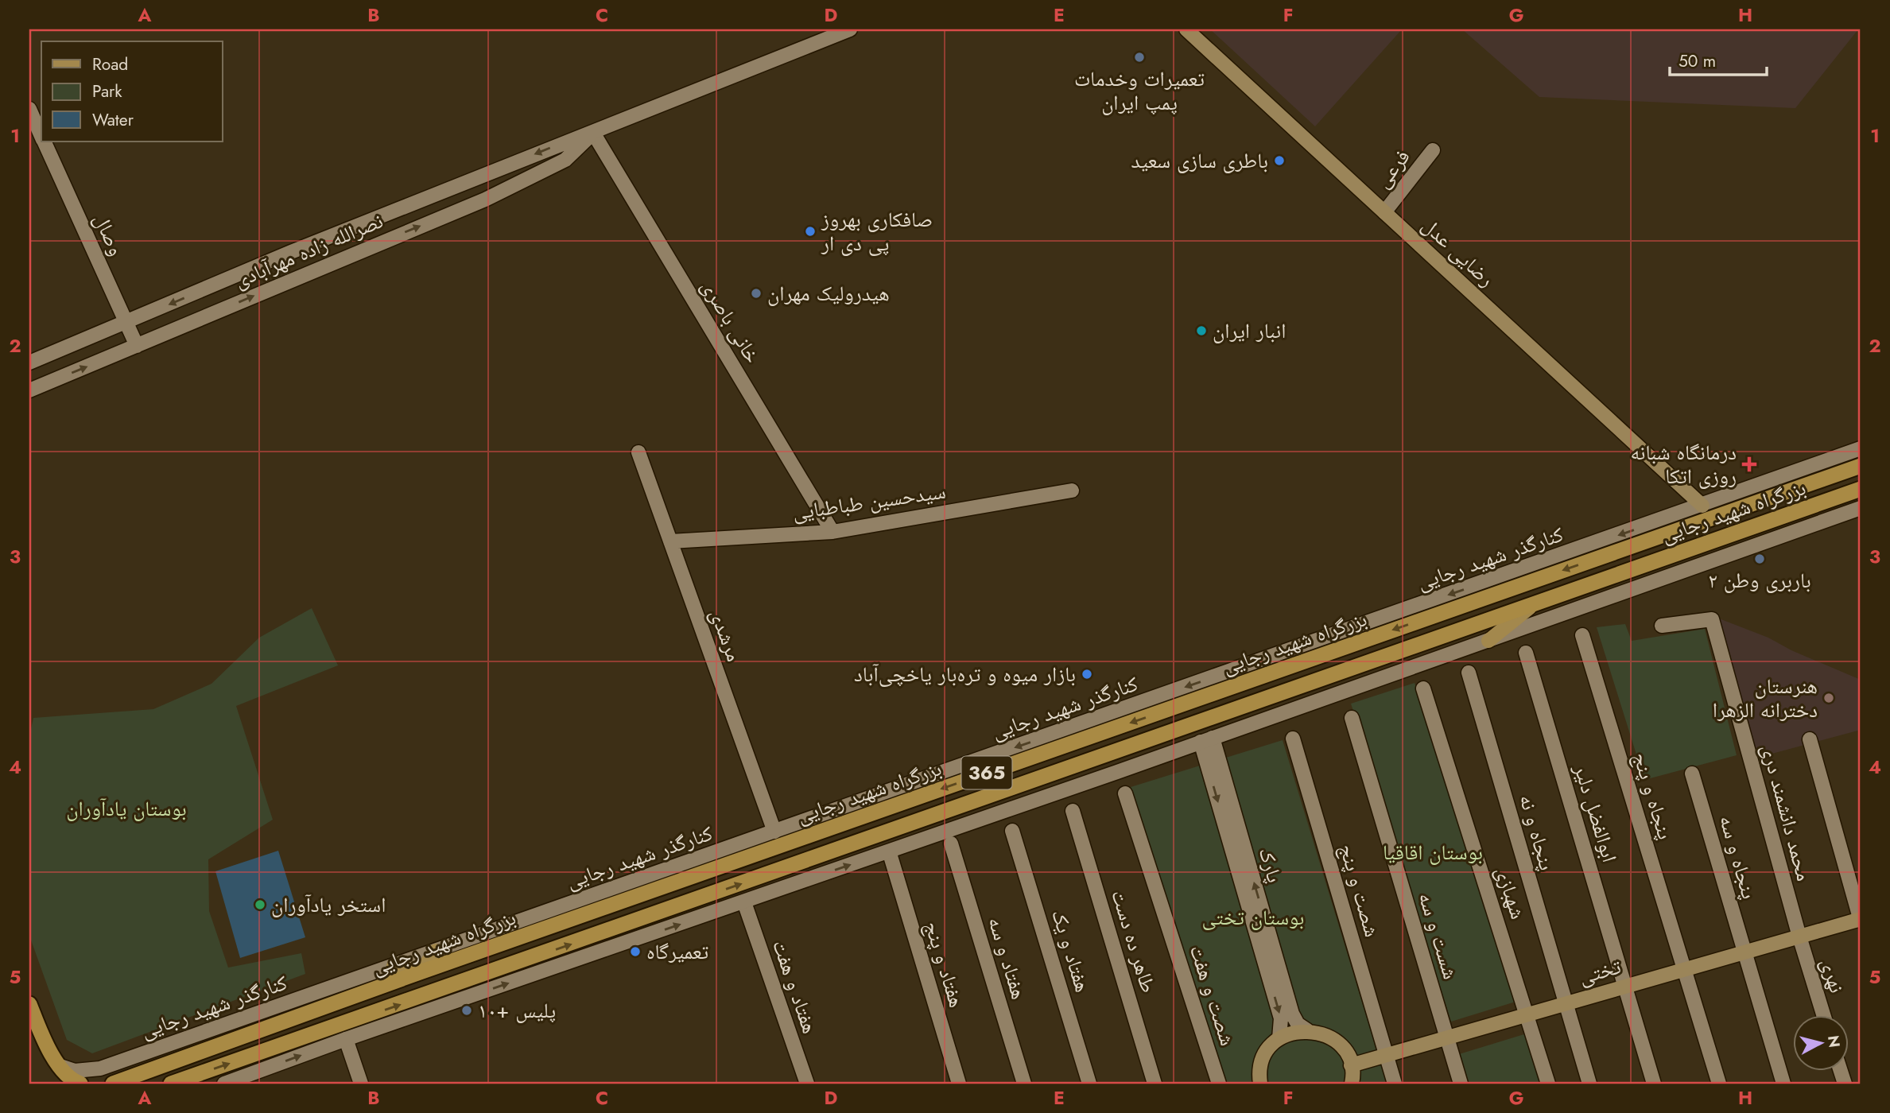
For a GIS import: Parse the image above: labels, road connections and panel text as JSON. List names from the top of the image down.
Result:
{
  "streets": {
    "highway": ["بزرگراه شهید رجایی", "365"],
    "main road": ["رضایی عدل", "تختی"],
    "street": [
      "فرعی",
      "وصال",
      "نصرالله زاده مهرآبادی",
      "خانی باصری",
      "سیدحسین طباطبایی",
      "کنارگذر شهید رجایی",
      "مرشدی",
      "پنجاه و پنج",
      "محمد دانشمند دری",
      "ابوالفضل دلیر",
      "پنجاه و نه",
      "پنجاه و سه",
      "پارک",
      "شصت و پنج",
      "شهبازی",
      "شست و سه",
      "طاهر ده دست",
      "هفتاد و یک",
      "هفتاد و سه",
      "هفتاد و پنج",
      "نهری",
      "هفتاد و هفت",
      "شصت و هفت"
    ]
  },
  "crossings": [
    ["فرعی", "رضایی عدل"],
    ["وصال", "نصرالله زاده مهرآبادی"],
    ["نصرالله زاده مهرآبادی", "خانی باصری"],
    ["رضایی عدل", "کنارگذر شهید رجایی"],
    ["خانی باصری", "سیدحسین طباطبایی"],
    ["سیدحسین طباطبایی", "مرشدی"],
    ["کنارگذر شهید رجایی", "مرشدی"],
    ["پنجاه و پنج", "تختی"],
    ["محمد دانشمند دری", "تختی"],
    ["محمد دانشمند دری", "نهری"],
    ["ابوالفضل دلیر", "تختی"],
    ["پنجاه و نه", "تختی"],
    ["پنجاه و سه", "تختی"],
    ["شصت و پنج", "تختی"],
    ["شهبازی", "تختی"],
    ["شست و سه", "تختی"],
    ["تختی", "نهری"]
  ],
  "parks": ["بوستان یادآوران", "بوستان اقاقیا", "بوستان تختی"],
  "places": {
    "other": [
      "تعمیرات وخدمات پمپ ایران",
      "باطری سازی سعید",
      "صافکاری بهروز پی دی ار",
      "هیدرولیک مهران",
      "انبار ایران",
      "باربری وطن ۲",
      "بازار میوه و تره‌بار یاخچی‌آباد",
      "هنرستان دخترانه الزهرا",
      "استخر یادآوران",
      "تعمیرگاه",
      "پلیس +۱۰"
    ],
    "health": ["درمانگاه شبانه روزی اتکا"]
  },
  "legend": ["Road", "Park", "Water"],
  "scale_bar": "50 m",
  "north": "right",
  "grid": {
    "columns": [
      "A",
      "B",
      "C",
      "D",
      "E",
      "F",
      "G",
      "H"
    ],
    "rows": [
      "1",
      "2",
      "3",
      "4",
      "5"
    ]
  }
}
